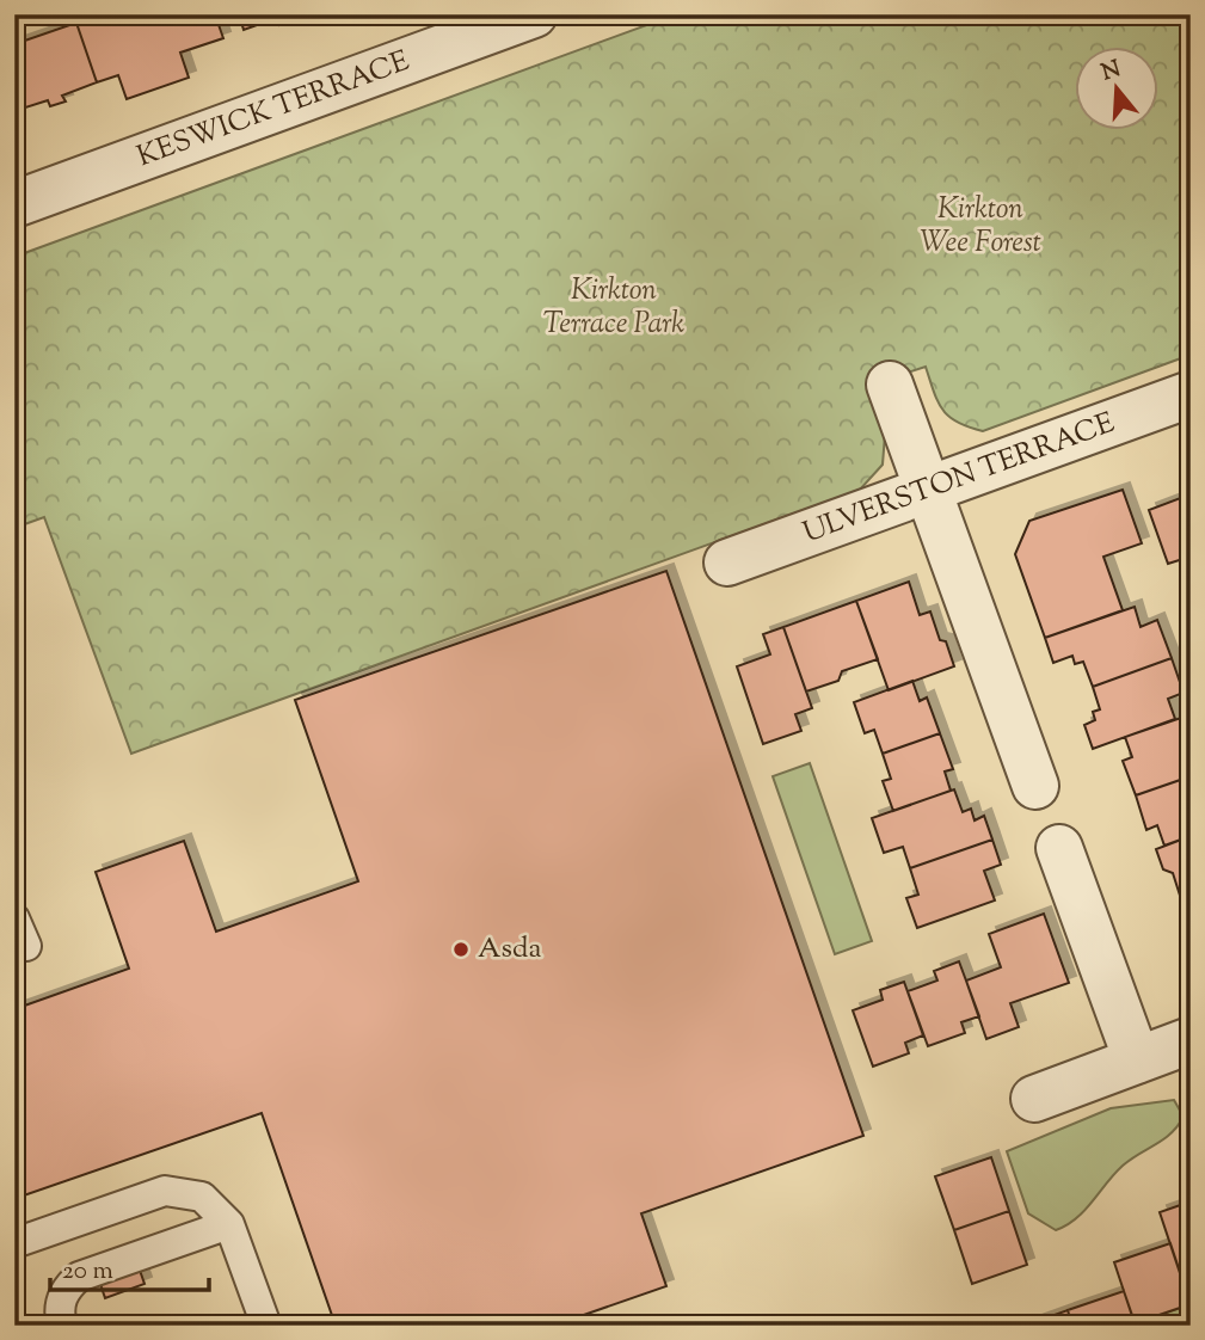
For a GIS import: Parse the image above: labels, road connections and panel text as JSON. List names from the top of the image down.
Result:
{
  "streets": {
    "street": ["KESWICK TERRACE", "ULVERSTON TERRACE"]
  },
  "parks": ["Kirkton Wee Forest", "Kirkton Terrace Park"],
  "places": ["Asda"],
  "scale_bar": "20 m",
  "north": "top"
}
